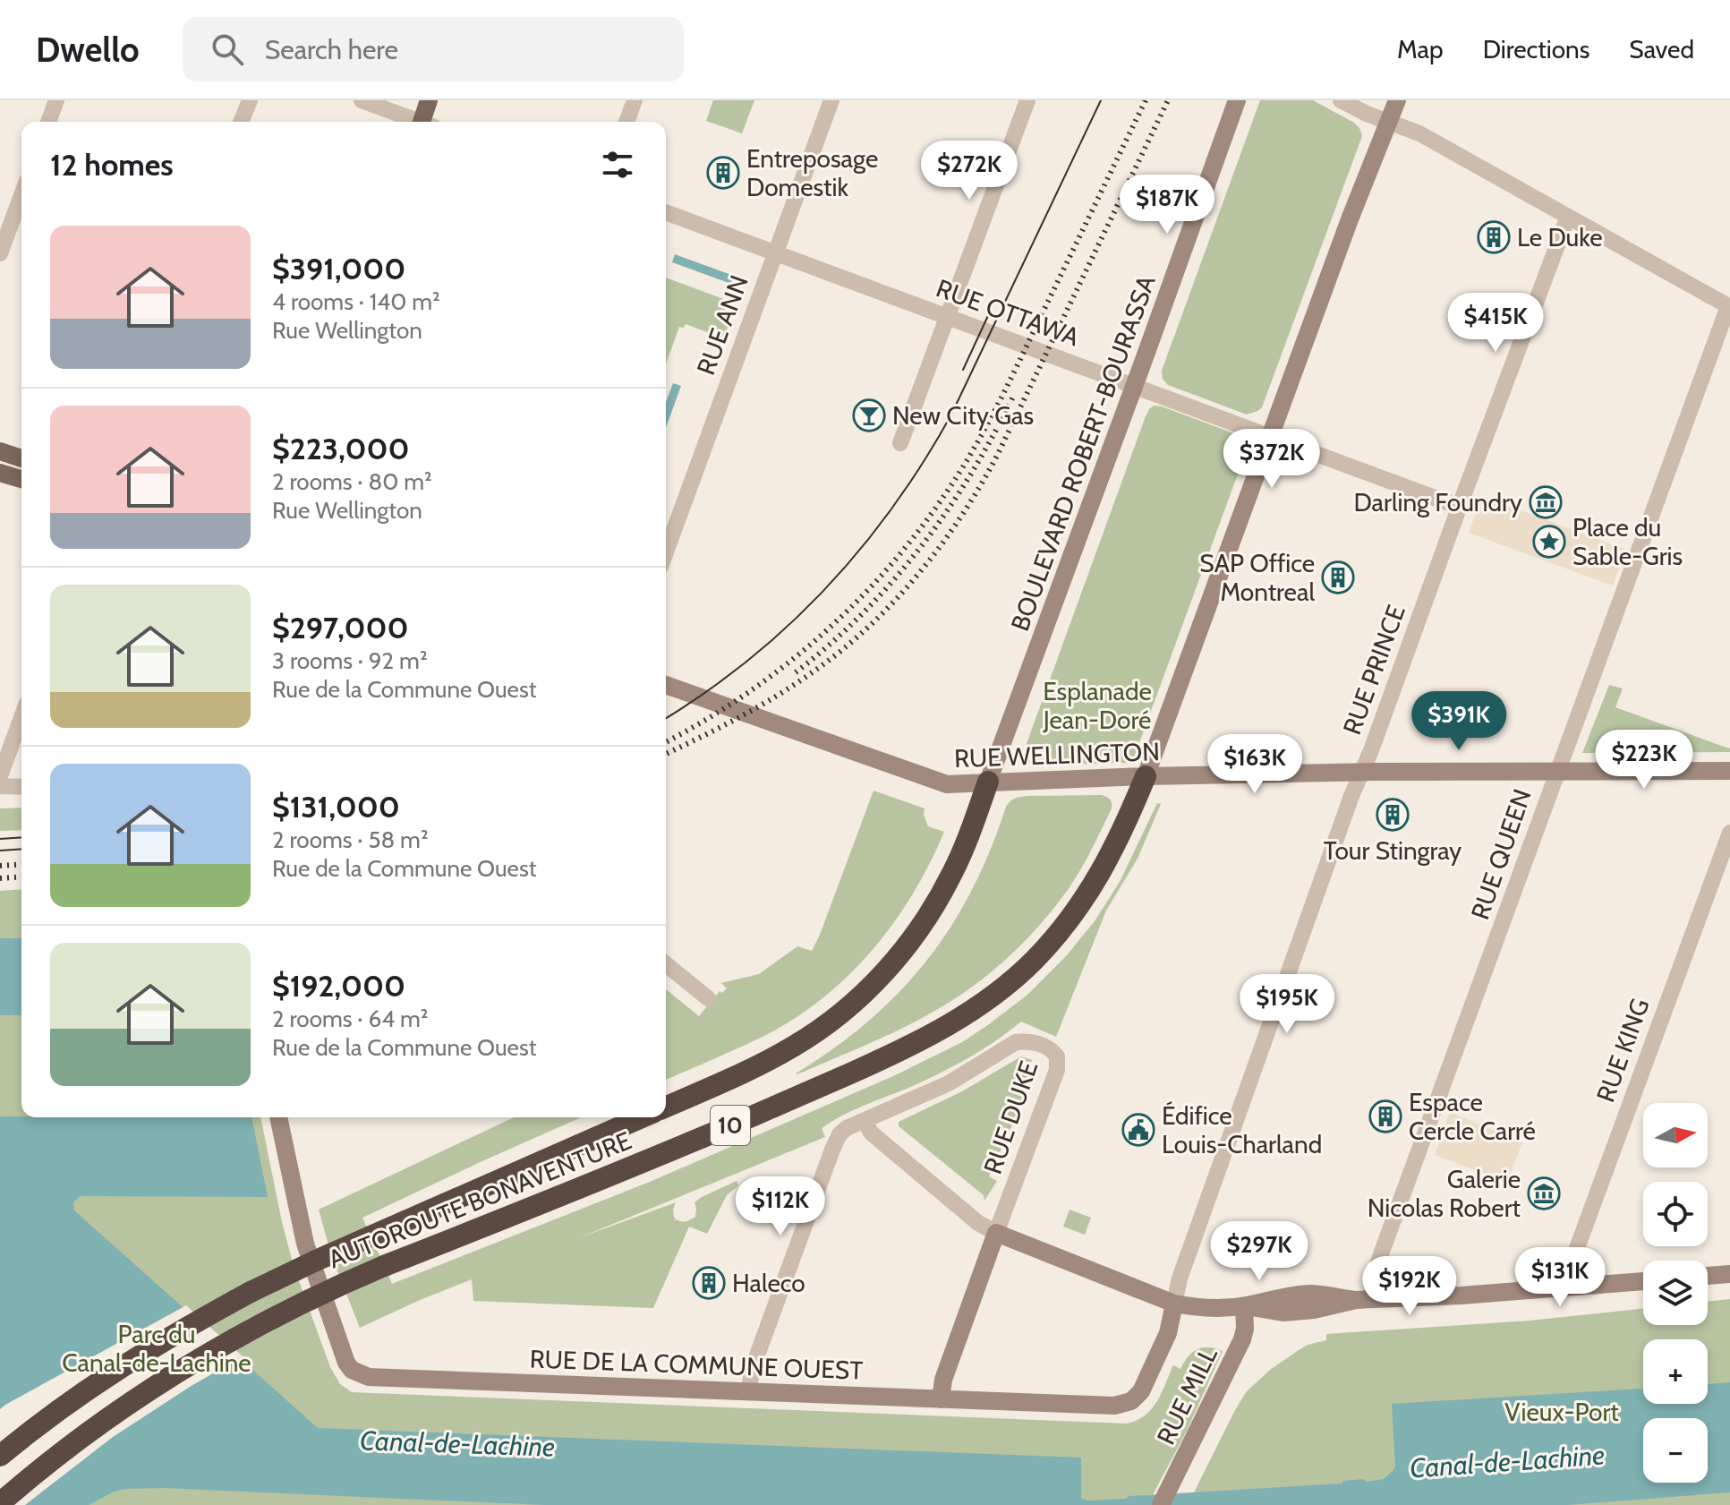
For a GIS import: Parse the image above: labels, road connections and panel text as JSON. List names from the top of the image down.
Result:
{
  "streets": {
    "highway": ["10", "AUTOROUTE BONAVENTURE"],
    "street": [
      "RUE OTTAWA",
      "RUE ANN",
      "BOULEVARD ROBERT-BOURASSA",
      "RUE PRINCE",
      "RUE WELLINGTON",
      "RUE QUEEN",
      "RUE KING",
      "RUE DUKE",
      "RUE DE LA COMMUNE OUEST",
      "RUE MILL"
    ]
  },
  "crossings": [
    ["RUE OTTAWA", "RUE ANN"],
    ["RUE OTTAWA", "BOULEVARD ROBERT-BOURASSA"],
    ["RUE OTTAWA", "RUE PRINCE"],
    ["BOULEVARD ROBERT-BOURASSA", "RUE WELLINGTON"],
    ["BOULEVARD ROBERT-BOURASSA", "10"],
    ["RUE PRINCE", "RUE WELLINGTON"],
    ["RUE PRINCE", "RUE DE LA COMMUNE OUEST"],
    ["RUE WELLINGTON", "RUE QUEEN"],
    ["RUE WELLINGTON", "10"],
    ["RUE WELLINGTON", "AUTOROUTE BONAVENTURE"],
    ["RUE DUKE", "RUE DE LA COMMUNE OUEST"]
  ],
  "water": ["Canal-de-Lachine"],
  "parks": ["Esplanade Jean-Doré", "Parc du Canal-de-Lachine", "Vieux-Port"],
  "places": {
    "building": [
      "Entreposage Domestik",
      "Le Duke",
      "SAP Office Montreal",
      "Tour Stingray",
      "Espace Cercle Carré",
      "Haleco"
    ],
    "bar": ["New City Gas"],
    "museum": ["Darling Foundry", "Galerie Nicolas Robert"],
    "place": ["Place du Sable-Gris"],
    "public building": ["Édifice Louis-Charland"]
  },
  "north": "right",
  "page": {
    "header": "Dwello",
    "search": "Search here",
    "nav": ["Map", "Directions", "Saved"],
    "heading": "12 homes",
    "price": [
      "$272K",
      "$187K",
      "$415K",
      "$372K",
      "$391K",
      "$223K",
      "$163K",
      "$195K",
      "$112K",
      "$297K",
      "$131K",
      "$192K"
    ],
    "list": [
      {
        "name": "$391,000",
        "note": "4 rooms · 140 m² · Rue Wellington"
      },
      {
        "name": "$223,000",
        "note": "2 rooms · 80 m² · Rue Wellington"
      },
      {
        "name": "$297,000",
        "note": "3 rooms · 92 m² · Rue de la Commune Ouest"
      },
      {
        "name": "$131,000",
        "note": "2 rooms · 58 m² · Rue de la Commune Ouest"
      },
      {
        "name": "$192,000",
        "note": "2 rooms · 64 m² · Rue de la Commune Ouest"
      }
    ],
    "map_buttons": ["+", "−"]
  }
}
